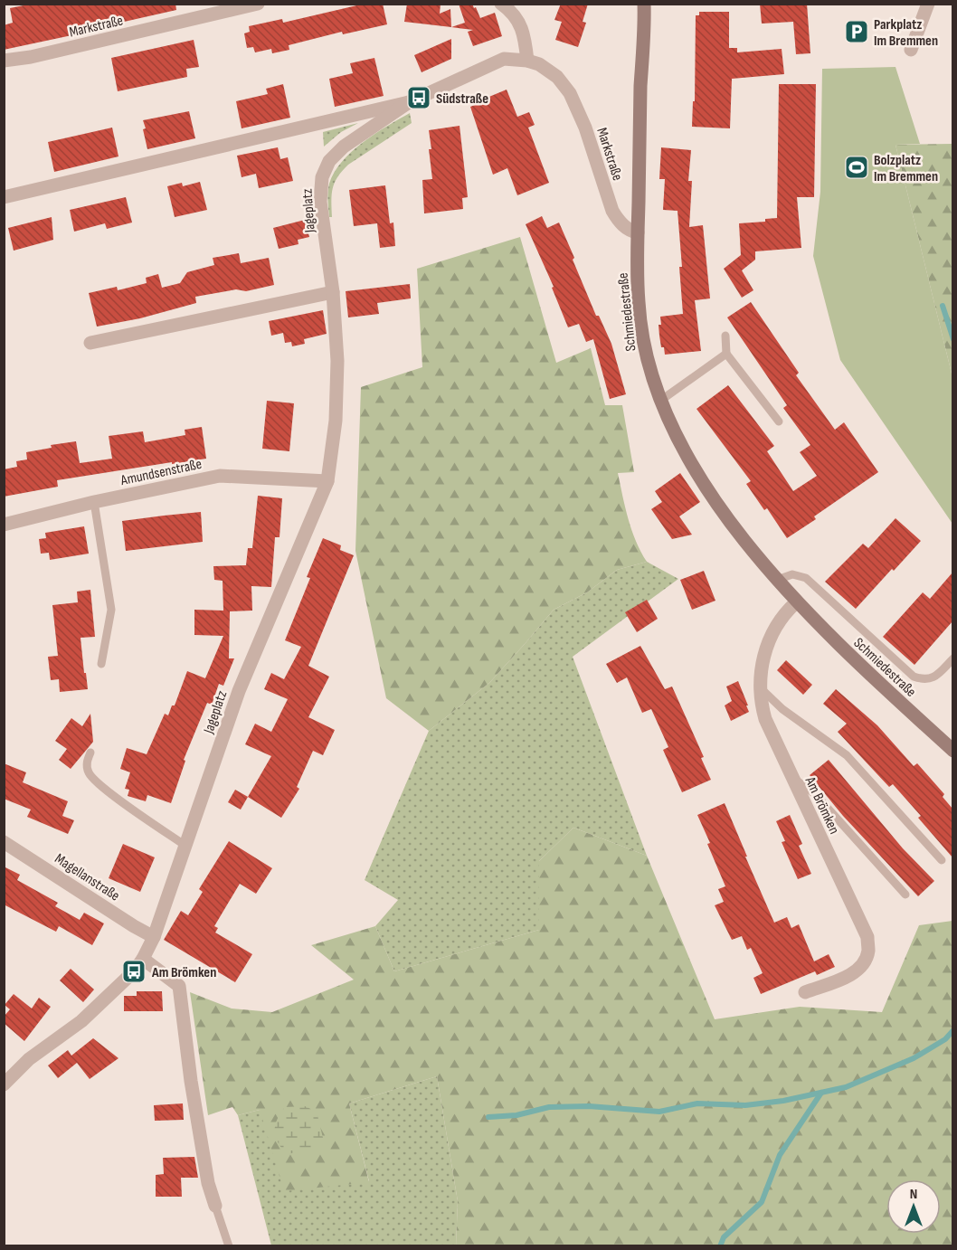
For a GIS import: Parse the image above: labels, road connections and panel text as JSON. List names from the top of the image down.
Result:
{
  "streets": {
    "main road": ["Schmiedestraße"],
    "street": [
      "Markstraße",
      "Jageplatz",
      "Amundsenstraße",
      "Am Brömken",
      "Magellanstraße"
    ]
  },
  "crossings": [
    ["Markstraße", "Schmiedestraße"],
    ["Jageplatz", "Amundsenstraße"],
    ["Jageplatz", "Magellanstraße"],
    ["Schmiedestraße", "Am Brömken"]
  ],
  "places": {
    "parking": ["Parkplatz Im Bremmen"],
    "bus stop": ["Südstraße", "Am Brömken"],
    "sports": ["Bolzplatz Im Bremmen"]
  },
  "north": "top"
}
